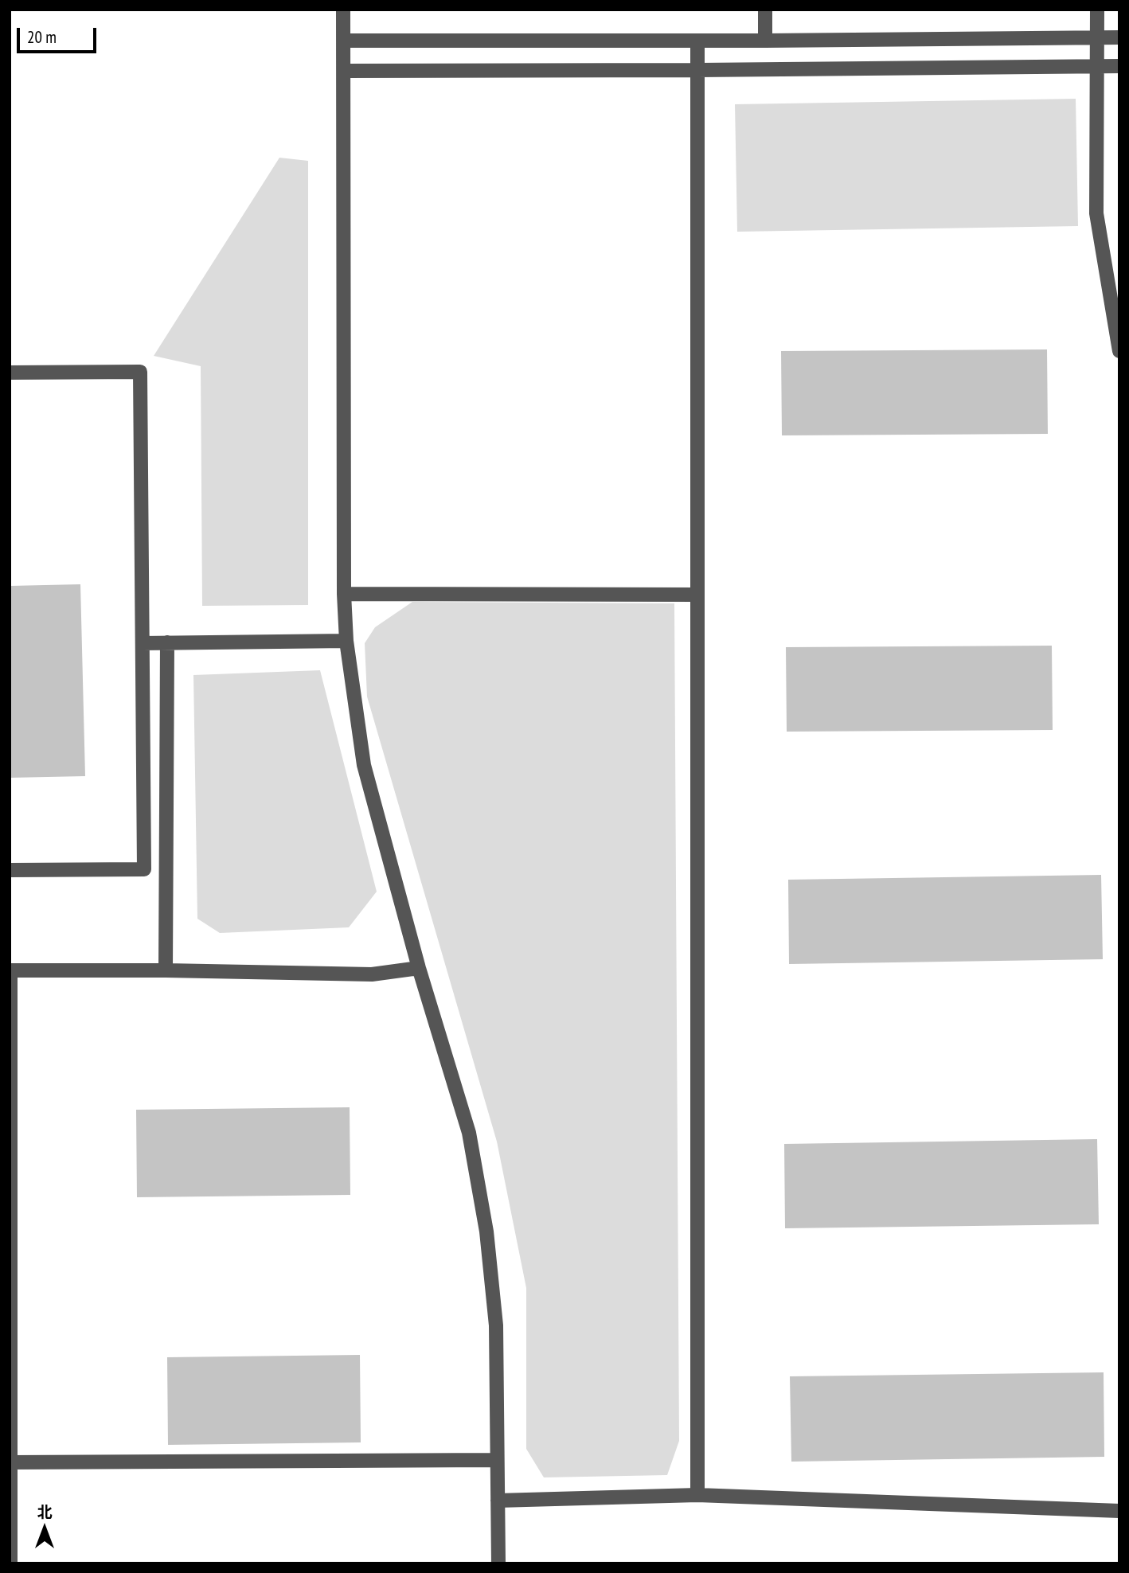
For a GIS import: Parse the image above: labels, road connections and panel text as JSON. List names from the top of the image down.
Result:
{
  "scale_bar": "20 m",
  "north": "top"
}
